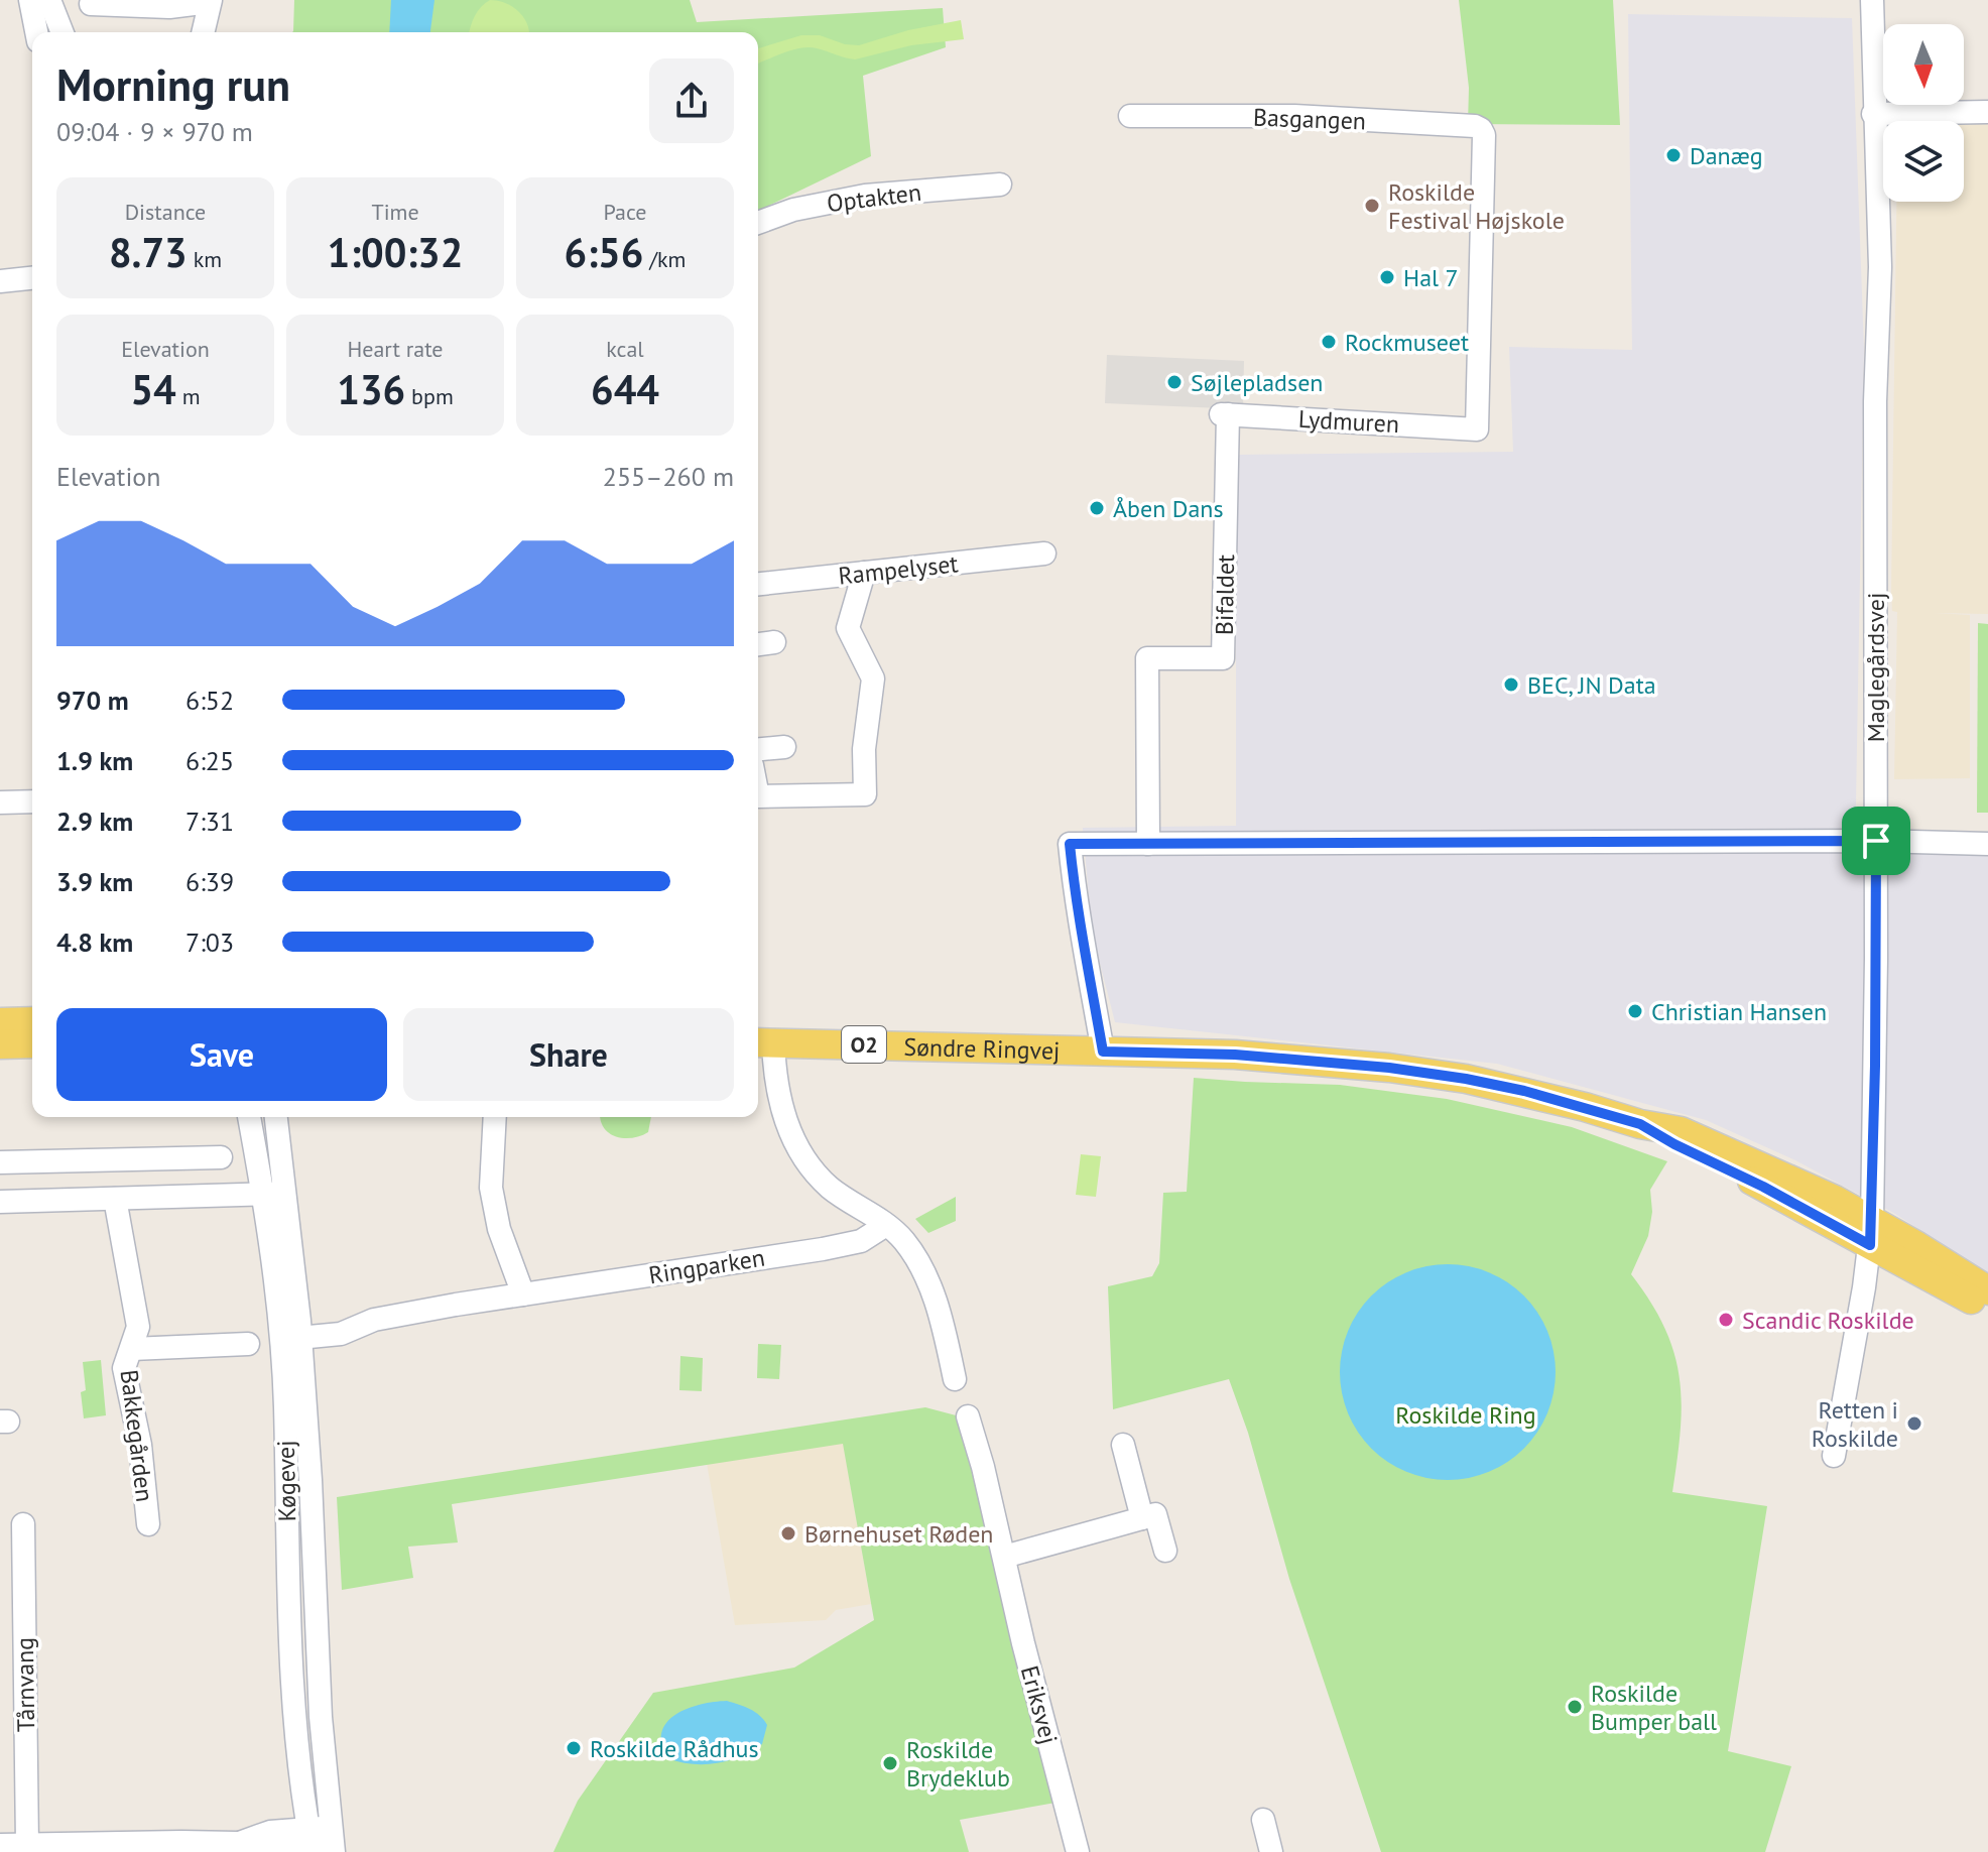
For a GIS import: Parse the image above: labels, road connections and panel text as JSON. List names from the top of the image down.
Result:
{
  "streets": {
    "main road": ["O2", "Søndre Ringvej"],
    "street": [
      "Basgangen",
      "Optakten",
      "Lydmuren",
      "Rampelyset",
      "Bifaldet",
      "Maglegårdsvej",
      "Ringparken",
      "Bakkegården",
      "Køgevej",
      "Tårnvang",
      "Eriksvej"
    ]
  },
  "crossings": [
    ["Basgangen", "Lydmuren"],
    ["Lydmuren", "Bifaldet"],
    ["Maglegårdsvej", "Søndre Ringvej"],
    ["Ringparken", "Køgevej"]
  ],
  "parks": ["Roskilde Ring"],
  "places": [
    "Danæg",
    "Roskilde Festival Højskole",
    "Hal 7",
    "Rockmuseet",
    "Søjlepladsen",
    "Åben Dans",
    "BEC, JN Data",
    "Christian Hansen",
    "Scandic Roskilde",
    "Retten i Roskilde",
    "Børnehuset Røden",
    "Roskilde Bumper ball",
    "Roskilde Rådhus",
    "Roskilde Brydeklub"
  ],
  "north": "bottom",
  "page": {
    "heading": ["Morning run", "09:04 · 9 × 970 m"],
    "stats": [
      ["Distance", "8.73 km"],
      ["Time", "1:00:32"],
      ["Pace", "6:56 /km"],
      ["Elevation", "54 m"],
      ["Heart rate", "136 bpm"],
      ["kcal", "644"]
    ],
    "chart": ["Elevation", "255–260 m"],
    "list": [
      {
        "name": "970 m",
        "note": "6:52"
      },
      {
        "name": "1.9 km",
        "note": "6:25"
      },
      {
        "name": "2.9 km",
        "note": "7:31"
      },
      {
        "name": "3.9 km",
        "note": "6:39"
      },
      {
        "name": "4.8 km",
        "note": "7:03"
      }
    ],
    "buttons": ["Save", "Share"]
  }
}
